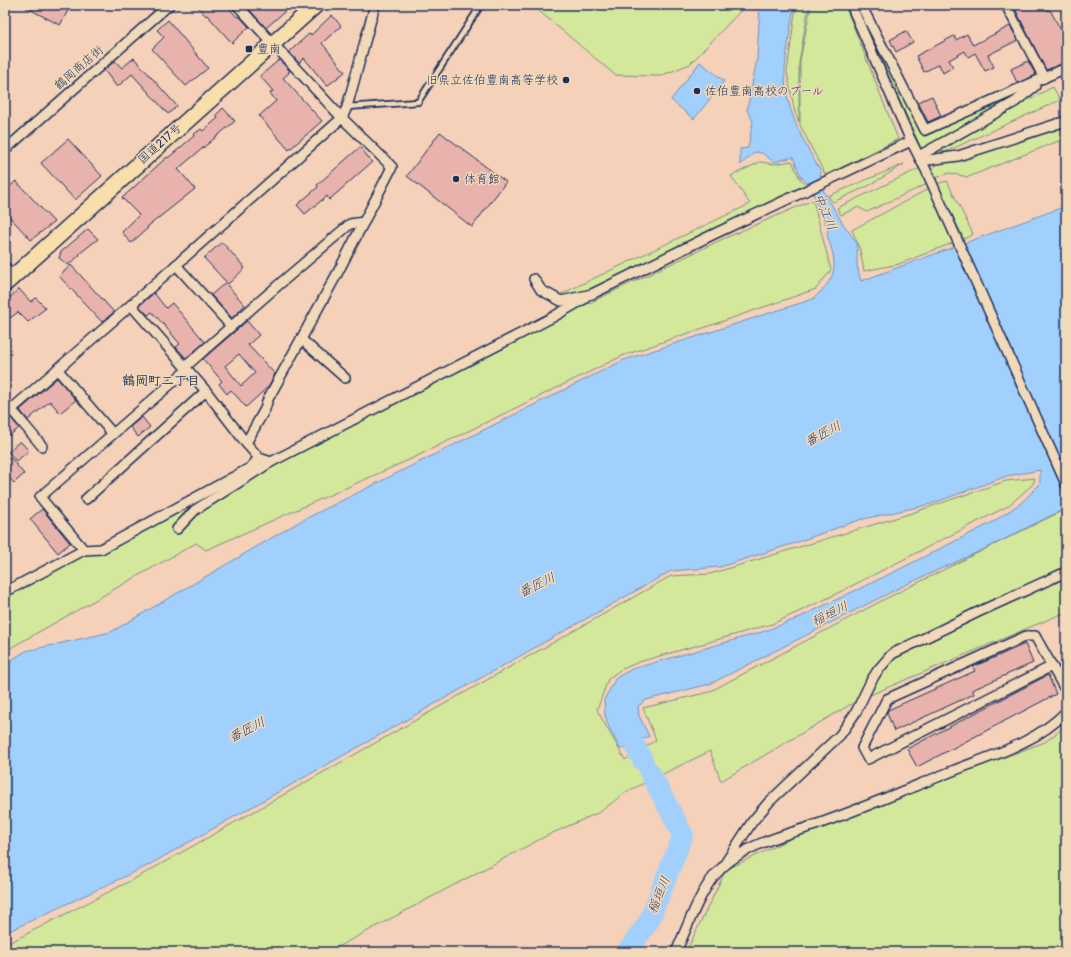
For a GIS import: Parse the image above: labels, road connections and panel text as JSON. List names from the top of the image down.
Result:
{
  "streets": {
    "highway": ["国道217号"],
    "street": ["鶴岡商店街"]
  },
  "districts": ["鶴岡町二丁目"],
  "water": ["中江川", "番匠川", "稲垣川"],
  "places": {
    "transit": ["豊南"],
    "other": ["旧県立佐伯豊南高等学校", "佐伯豊南高校のプール", "体育館"]
  }
}
